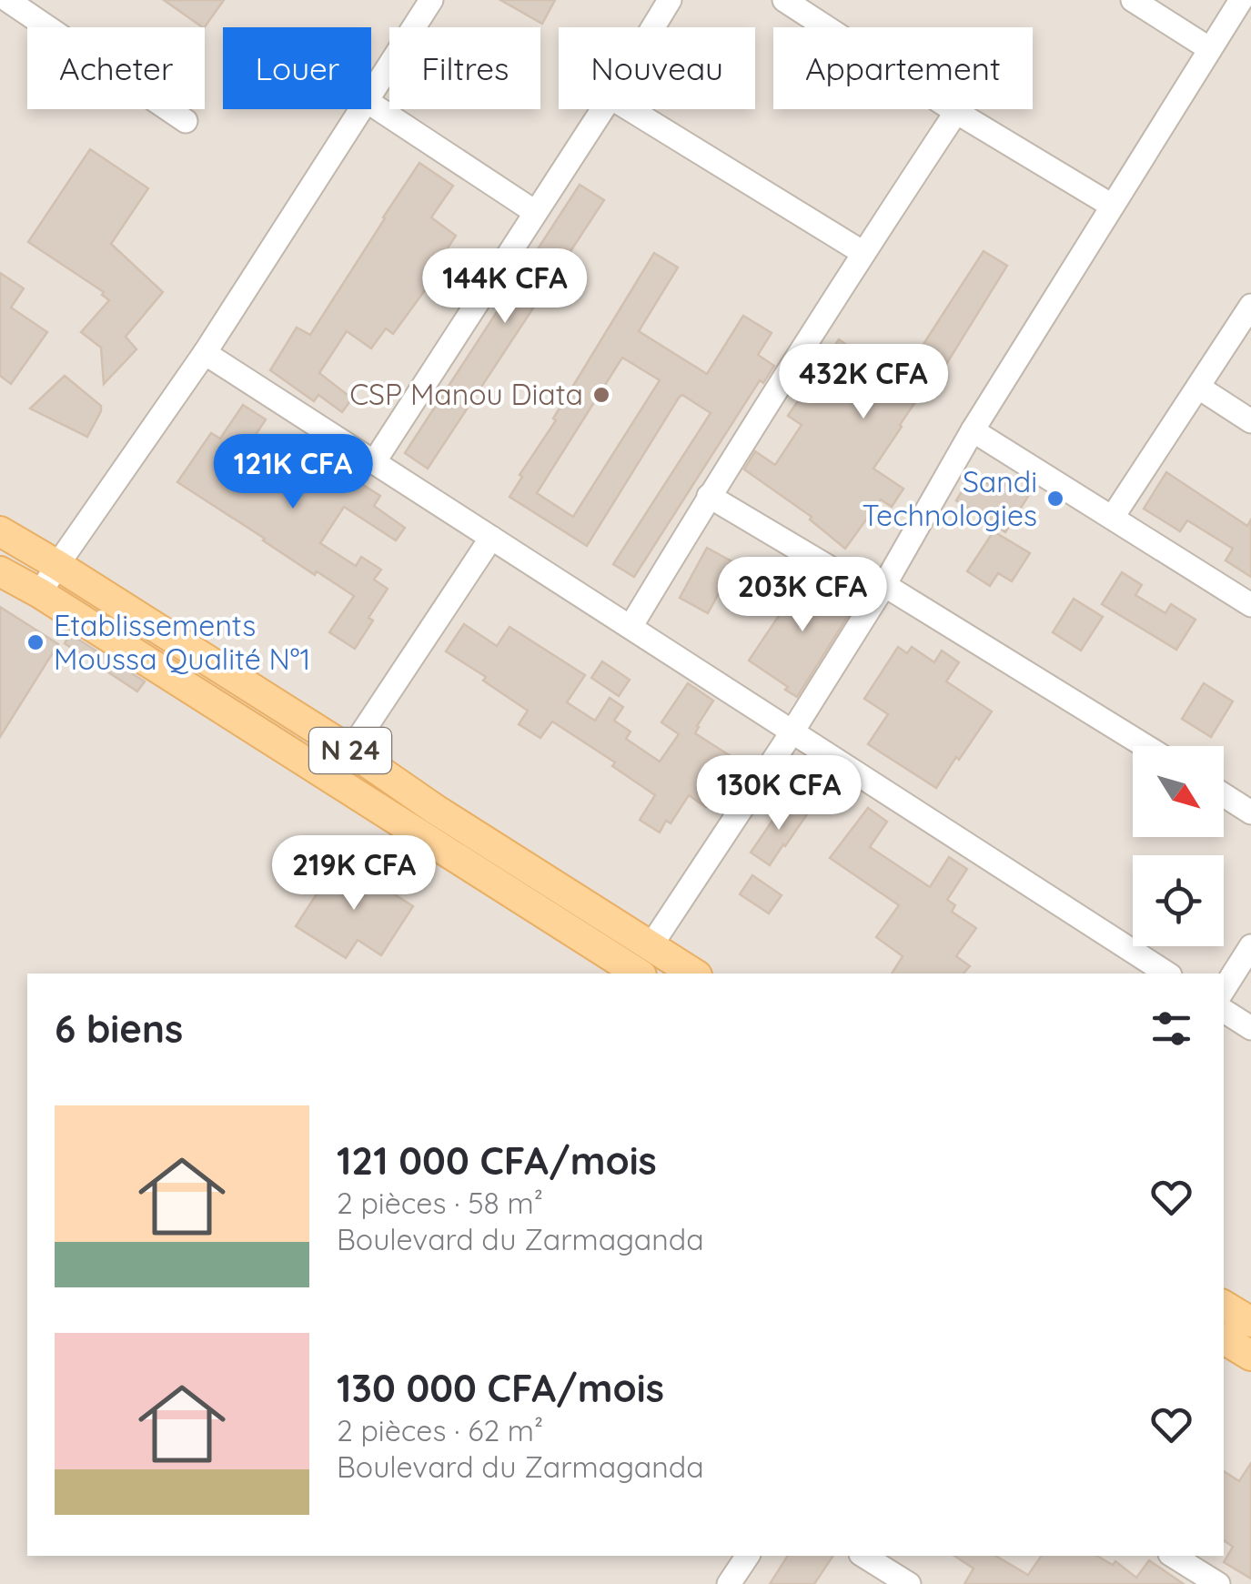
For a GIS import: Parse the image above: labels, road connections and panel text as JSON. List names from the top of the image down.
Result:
{
  "streets": {
    "main road": ["N 24"]
  },
  "places": ["CSP Manou Diata", "Sandi Technologies", "Etablissements Moussa Qualité N°1"],
  "north": "bottom right",
  "page": {
    "chip": [
      "Acheter",
      "Louer",
      "Filtres",
      "Nouveau",
      "Appartement"
    ],
    "price": [
      "144K CFA",
      "432K CFA",
      "121K CFA",
      "203K CFA",
      "130K CFA",
      "219K CFA"
    ],
    "heading": "6 biens",
    "list": [
      {
        "name": "121 000 CFA/mois",
        "note": "2 pièces · 58 m² · Boulevard du Zarmaganda"
      },
      {
        "name": "130 000 CFA/mois",
        "note": "2 pièces · 62 m² · Boulevard du Zarmaganda"
      }
    ]
  }
}
